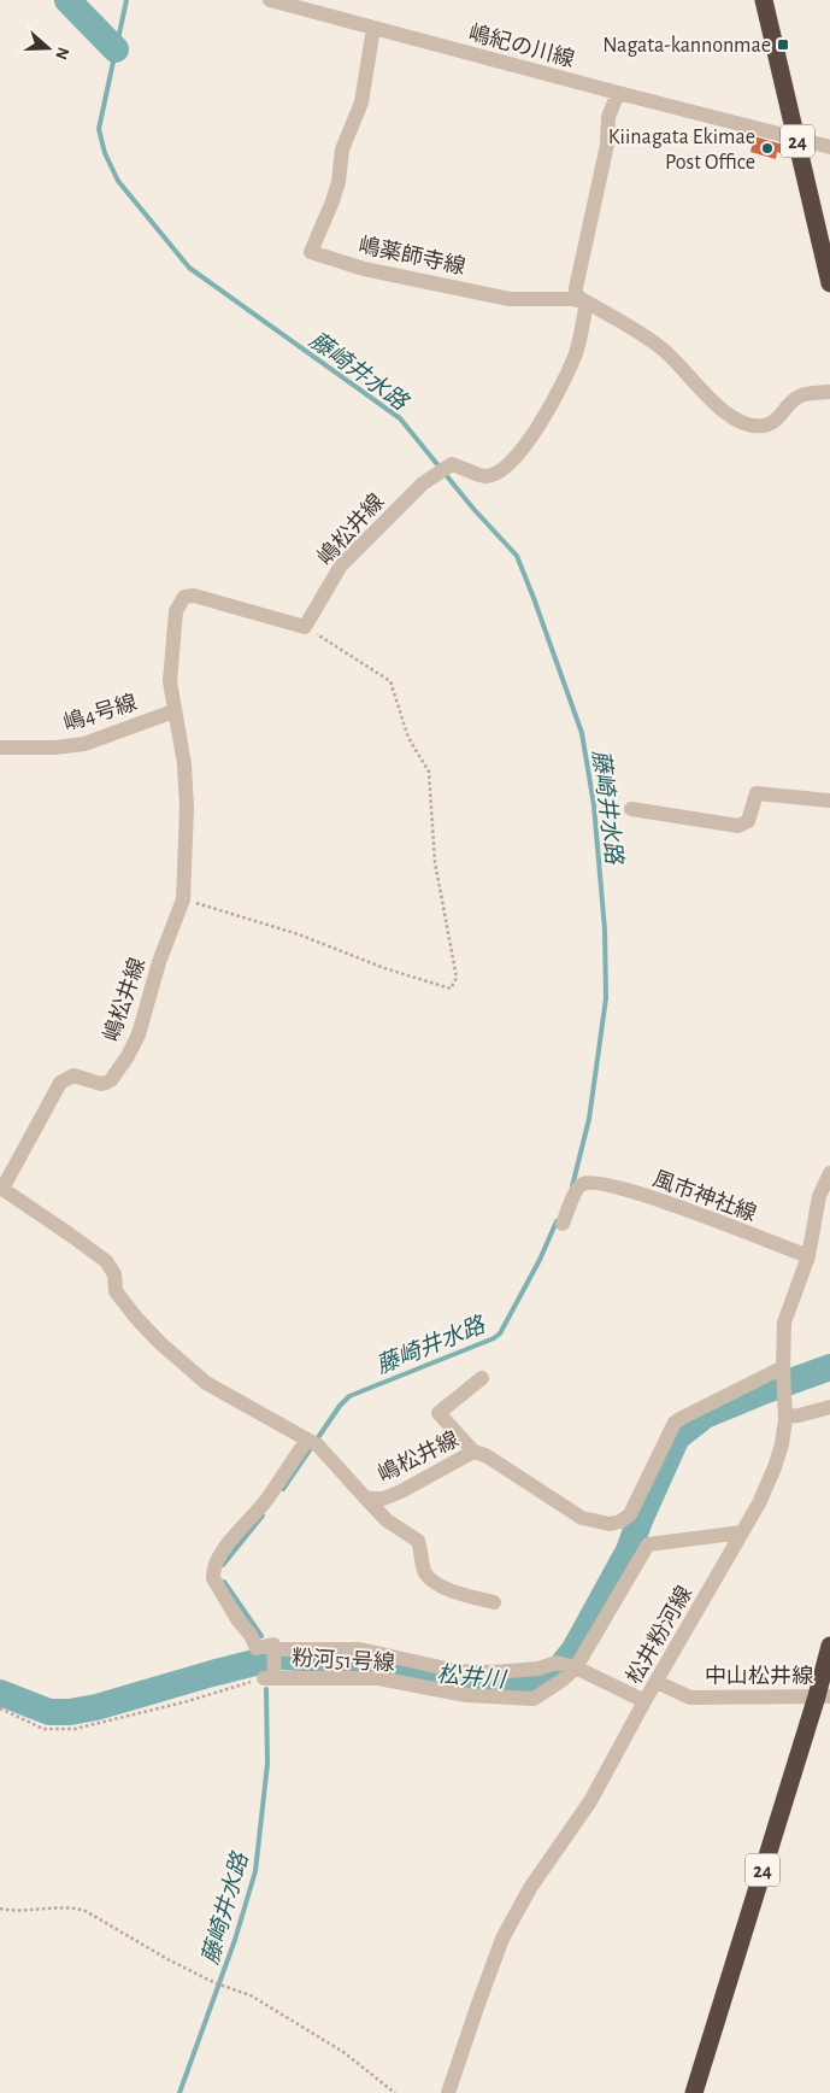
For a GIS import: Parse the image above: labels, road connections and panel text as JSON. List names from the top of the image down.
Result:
{
  "streets": {
    "highway": ["24"],
    "street": [
      "嶋紀の川線",
      "嶋薬師寺線",
      "嶋松井線",
      "嶋4号線",
      "風市神社線",
      "松井粉河線",
      "粉河51号線",
      "中山松井線"
    ]
  },
  "crossings": [
    ["嶋紀の川線", "24"],
    ["嶋紀の川線", "嶋薬師寺線"],
    ["嶋紀の川線", "嶋松井線"],
    ["24", "中山松井線"],
    ["嶋薬師寺線", "嶋松井線"],
    ["嶋松井線", "嶋4号線"],
    ["嶋松井線", "松井粉河線"],
    ["嶋松井線", "粉河51号線"],
    ["風市神社線", "松井粉河線"],
    ["松井粉河線", "中山松井線"]
  ],
  "water": ["藤崎井水路", "松井川"],
  "places": {
    "transit": ["Nagata-kannonmae"],
    "other": ["Kiinagata Ekimae Post Office"]
  },
  "north": "right"
}
